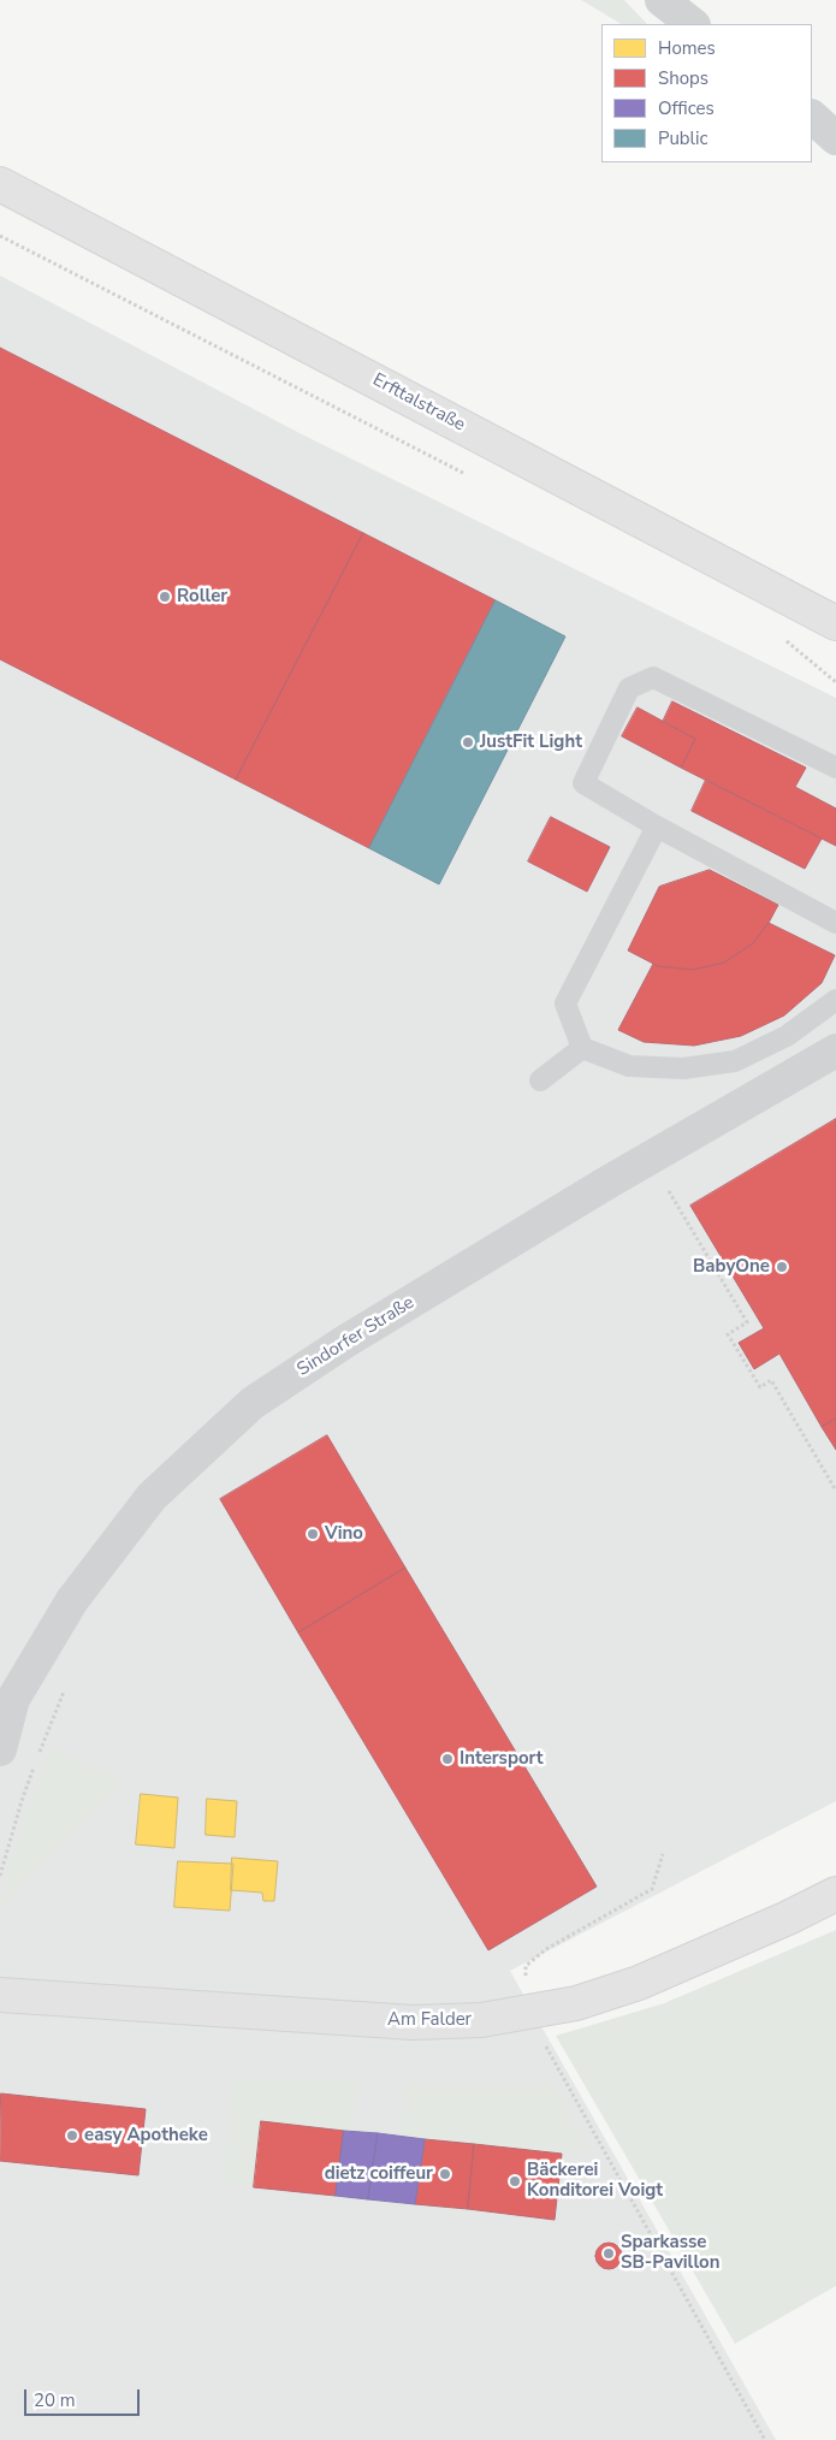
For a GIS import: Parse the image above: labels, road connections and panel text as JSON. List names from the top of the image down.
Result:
{
  "streets": {
    "main road": ["Erfttalstraße", "Am Falder"],
    "street": ["Sindorfer Straße"]
  },
  "places": [
    "Roller",
    "JustFit Light",
    "BabyOne",
    "Vino",
    "Intersport",
    "easy Apotheke",
    "dietz coiffeur",
    "Bäckerei Konditorei Voigt",
    "Sparkasse SB-Pavillon"
  ],
  "legend": [
    "Homes",
    "Shops",
    "Offices",
    "Public"
  ],
  "scale_bar": "20 m"
}
